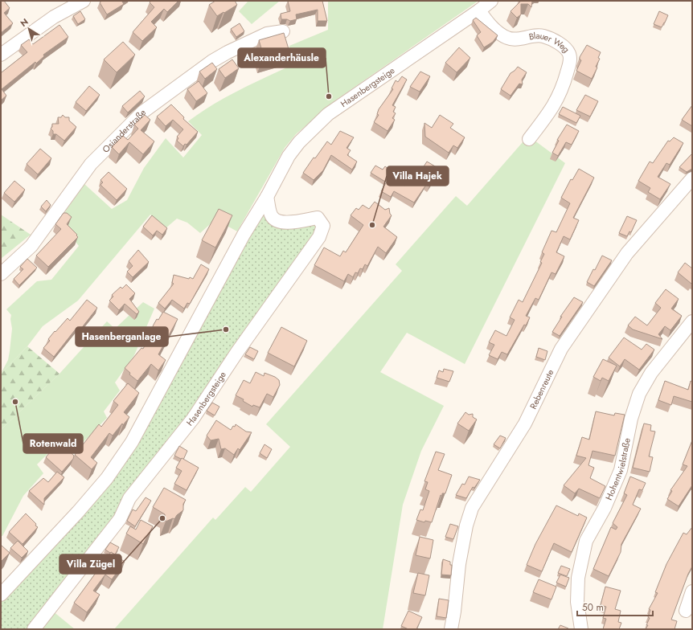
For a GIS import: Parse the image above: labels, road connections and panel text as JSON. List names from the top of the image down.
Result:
{
  "streets": {
    "street": [
      "Blauer Weg",
      "Hasenbergsteige",
      "Osianderstraße",
      "Rebenreute",
      "Hohentwielstraße"
    ]
  },
  "crossings": [
    ["Blauer Weg", "Hasenbergsteige"]
  ],
  "places": [
    "Alexanderhäusle",
    "Villa Hajek",
    "Hasenberganlage",
    "Rotenwald",
    "Villa Zügel"
  ],
  "scale_bar": "50 m",
  "north": "top left"
}
